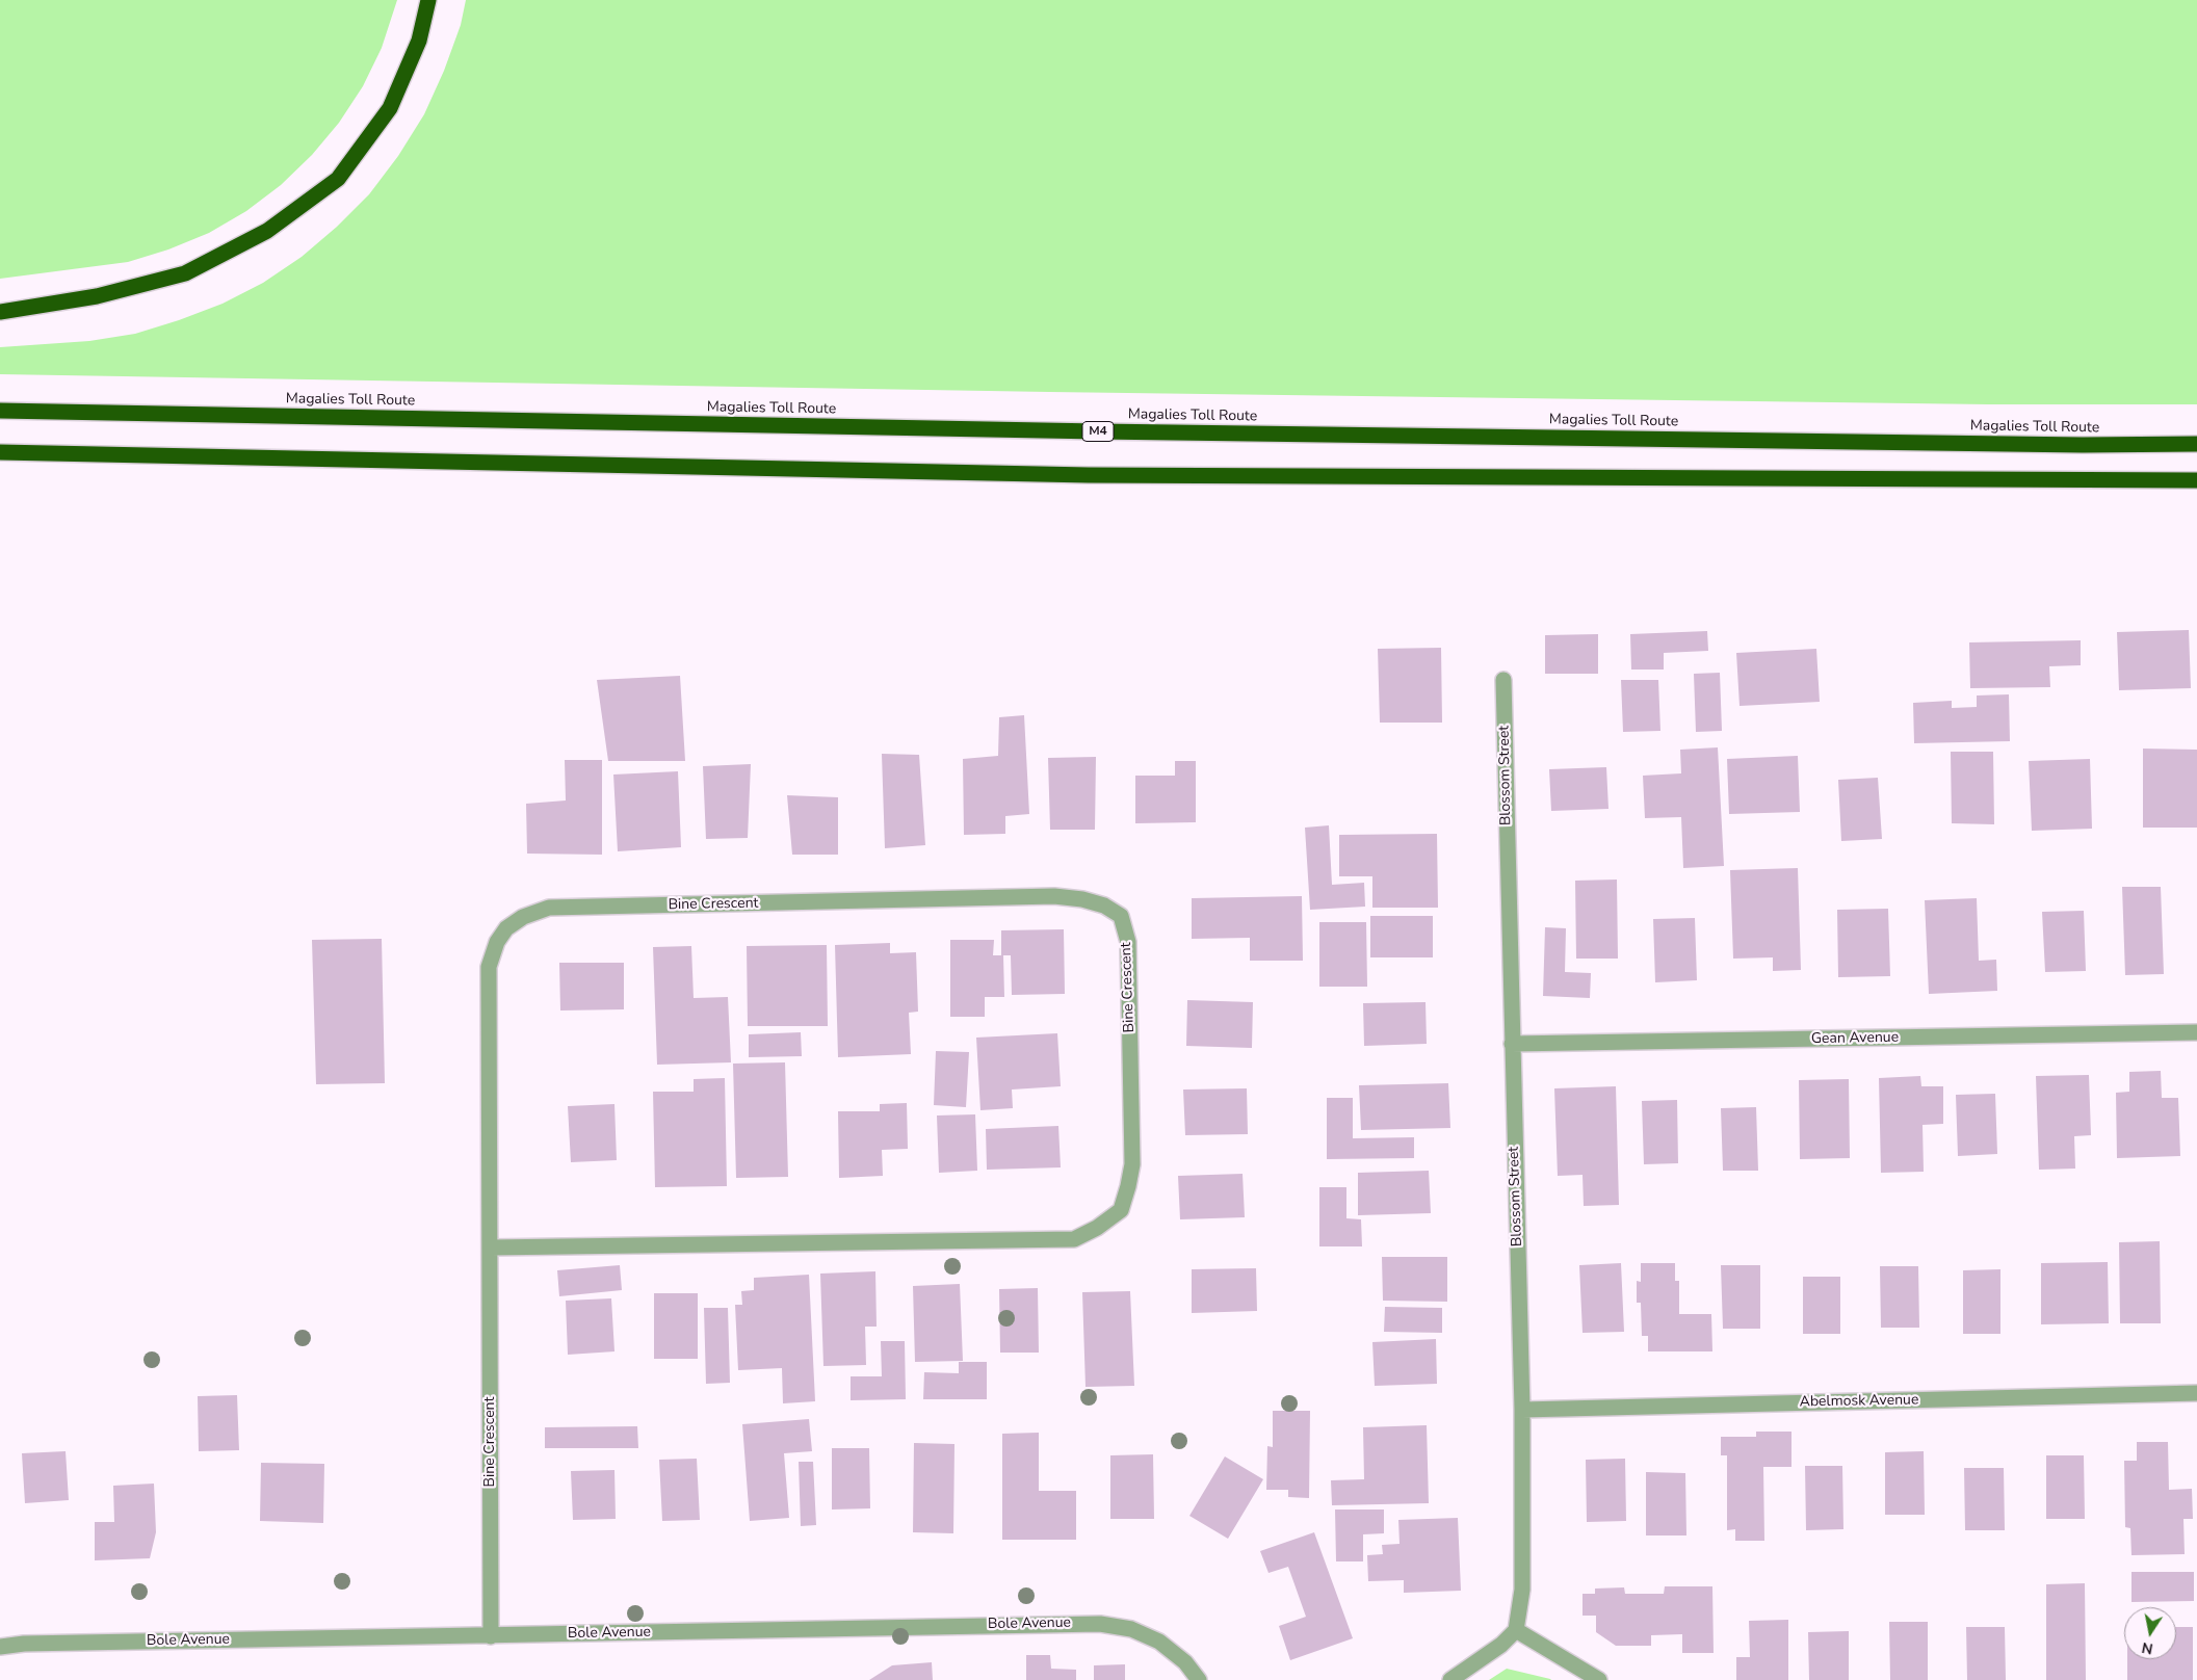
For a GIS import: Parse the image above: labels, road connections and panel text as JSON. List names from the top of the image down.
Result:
{
  "streets": {
    "highway": ["Magalies Toll Route", "M4"],
    "street": [
      "Blossom Street",
      "Bine Crescent",
      "Gean Avenue",
      "Abelmosk Avenue",
      "Bole Avenue"
    ]
  },
  "crossings": [
    ["Blossom Street", "Gean Avenue"],
    ["Blossom Street", "Abelmosk Avenue"],
    ["Bine Crescent", "Bole Avenue"]
  ],
  "north": "bottom"
}
